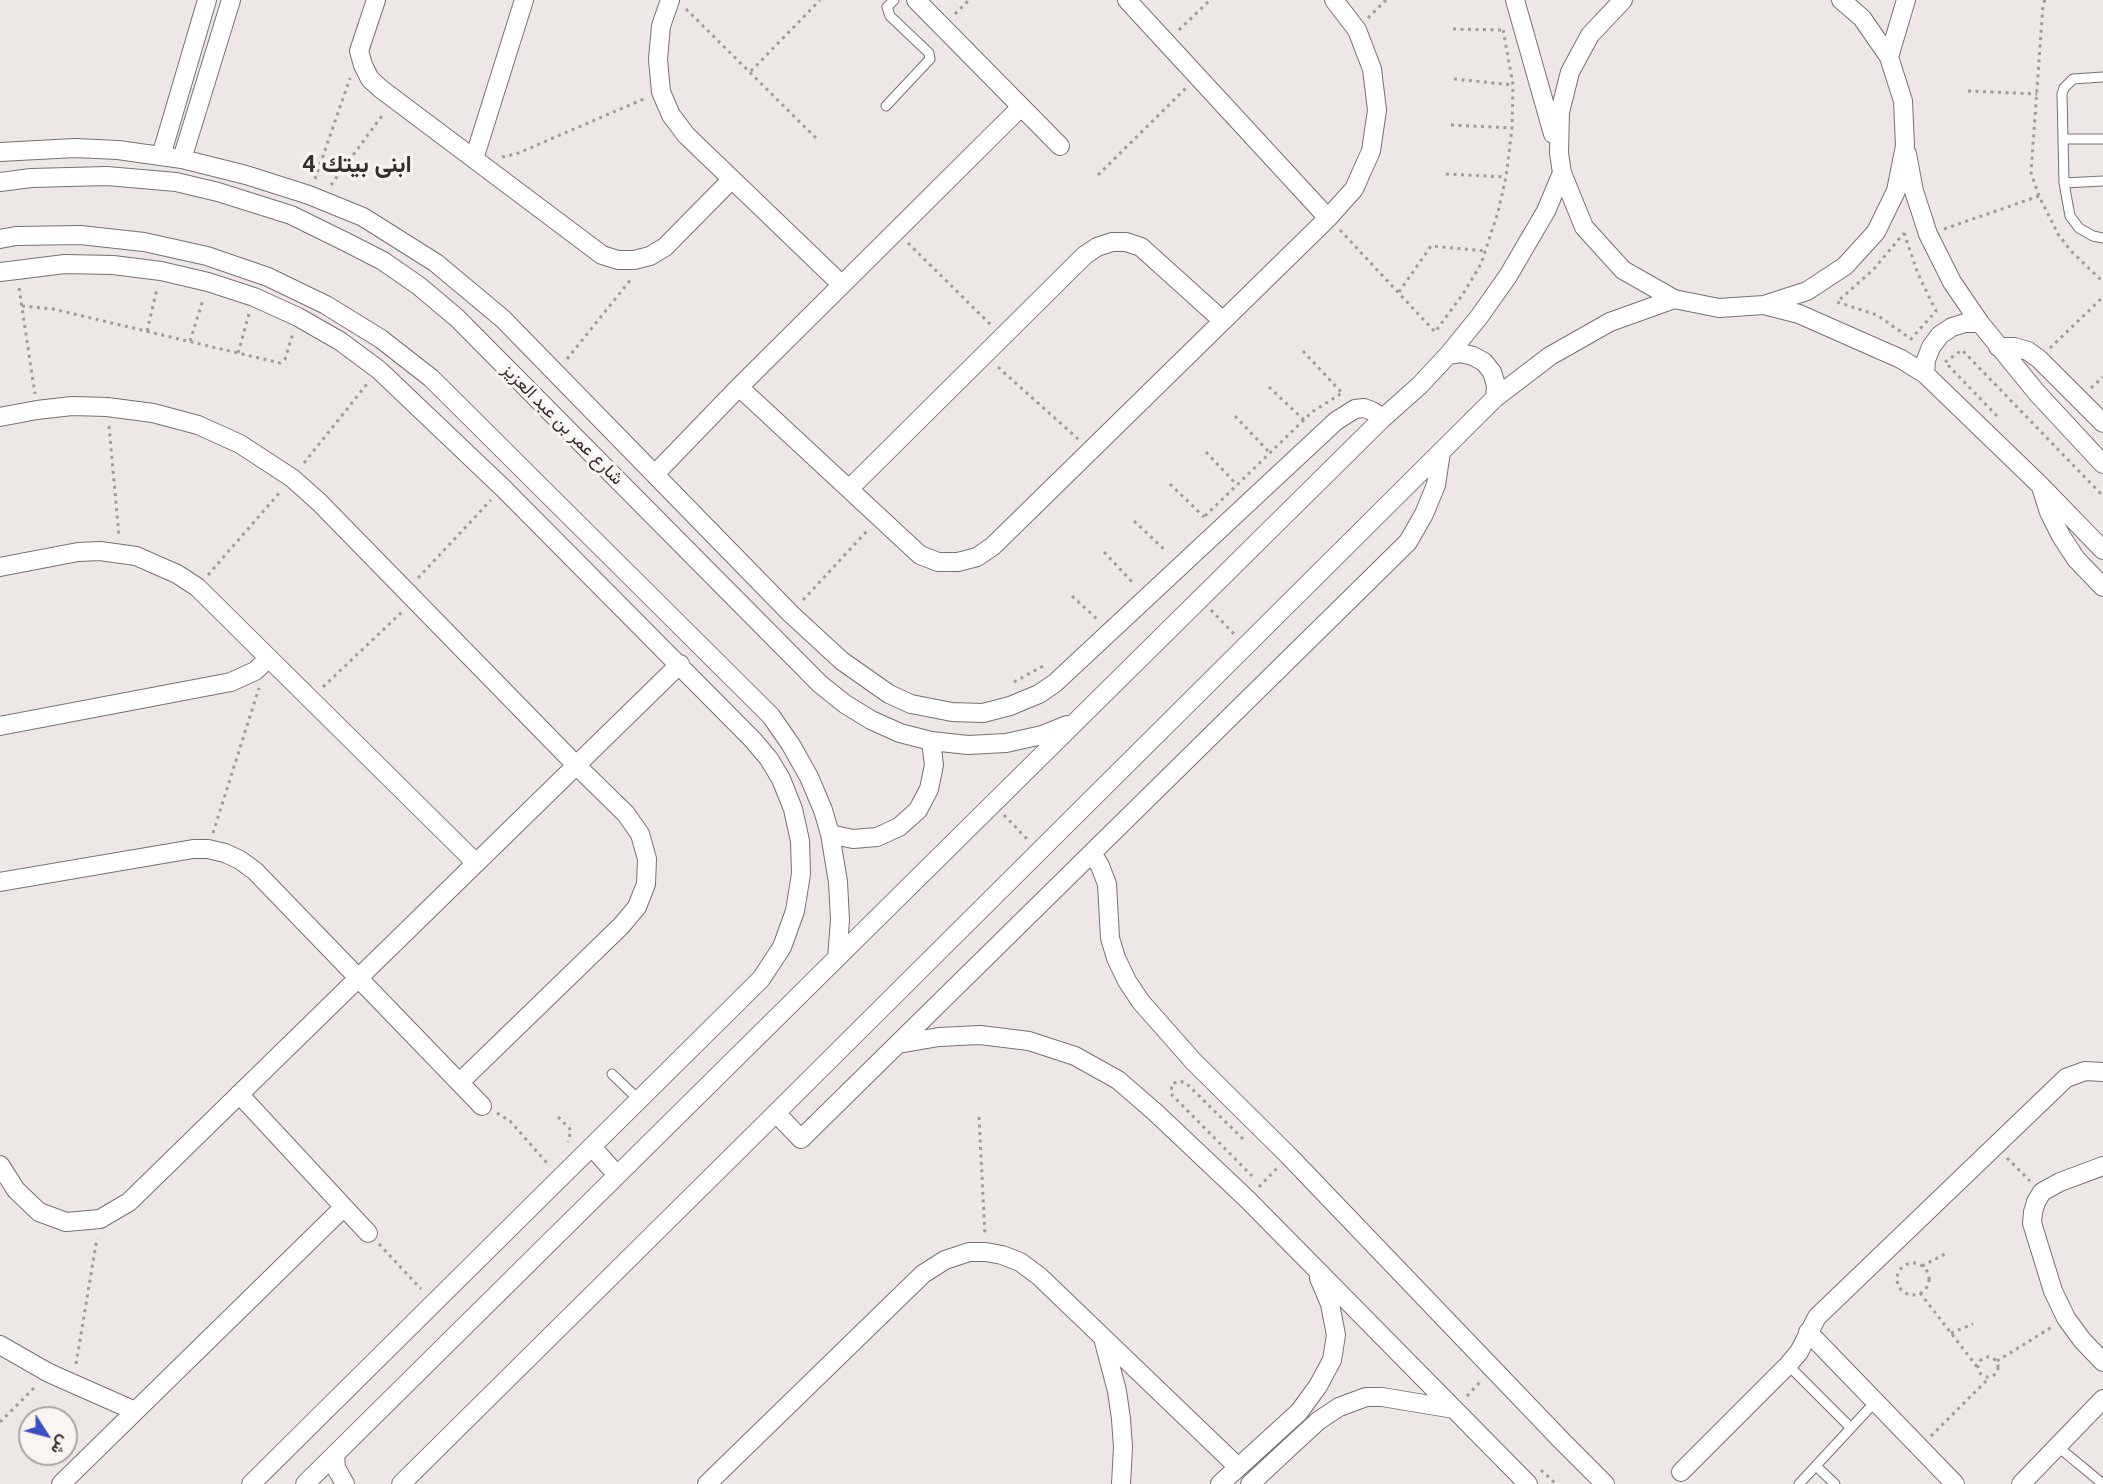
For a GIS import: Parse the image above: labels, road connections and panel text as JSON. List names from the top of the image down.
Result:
{
  "streets": {
    "street": ["شارع عمر بن عبد العزيز"]
  },
  "districts": ["ابنى بيتك 4"],
  "north": "bottom right"
}
